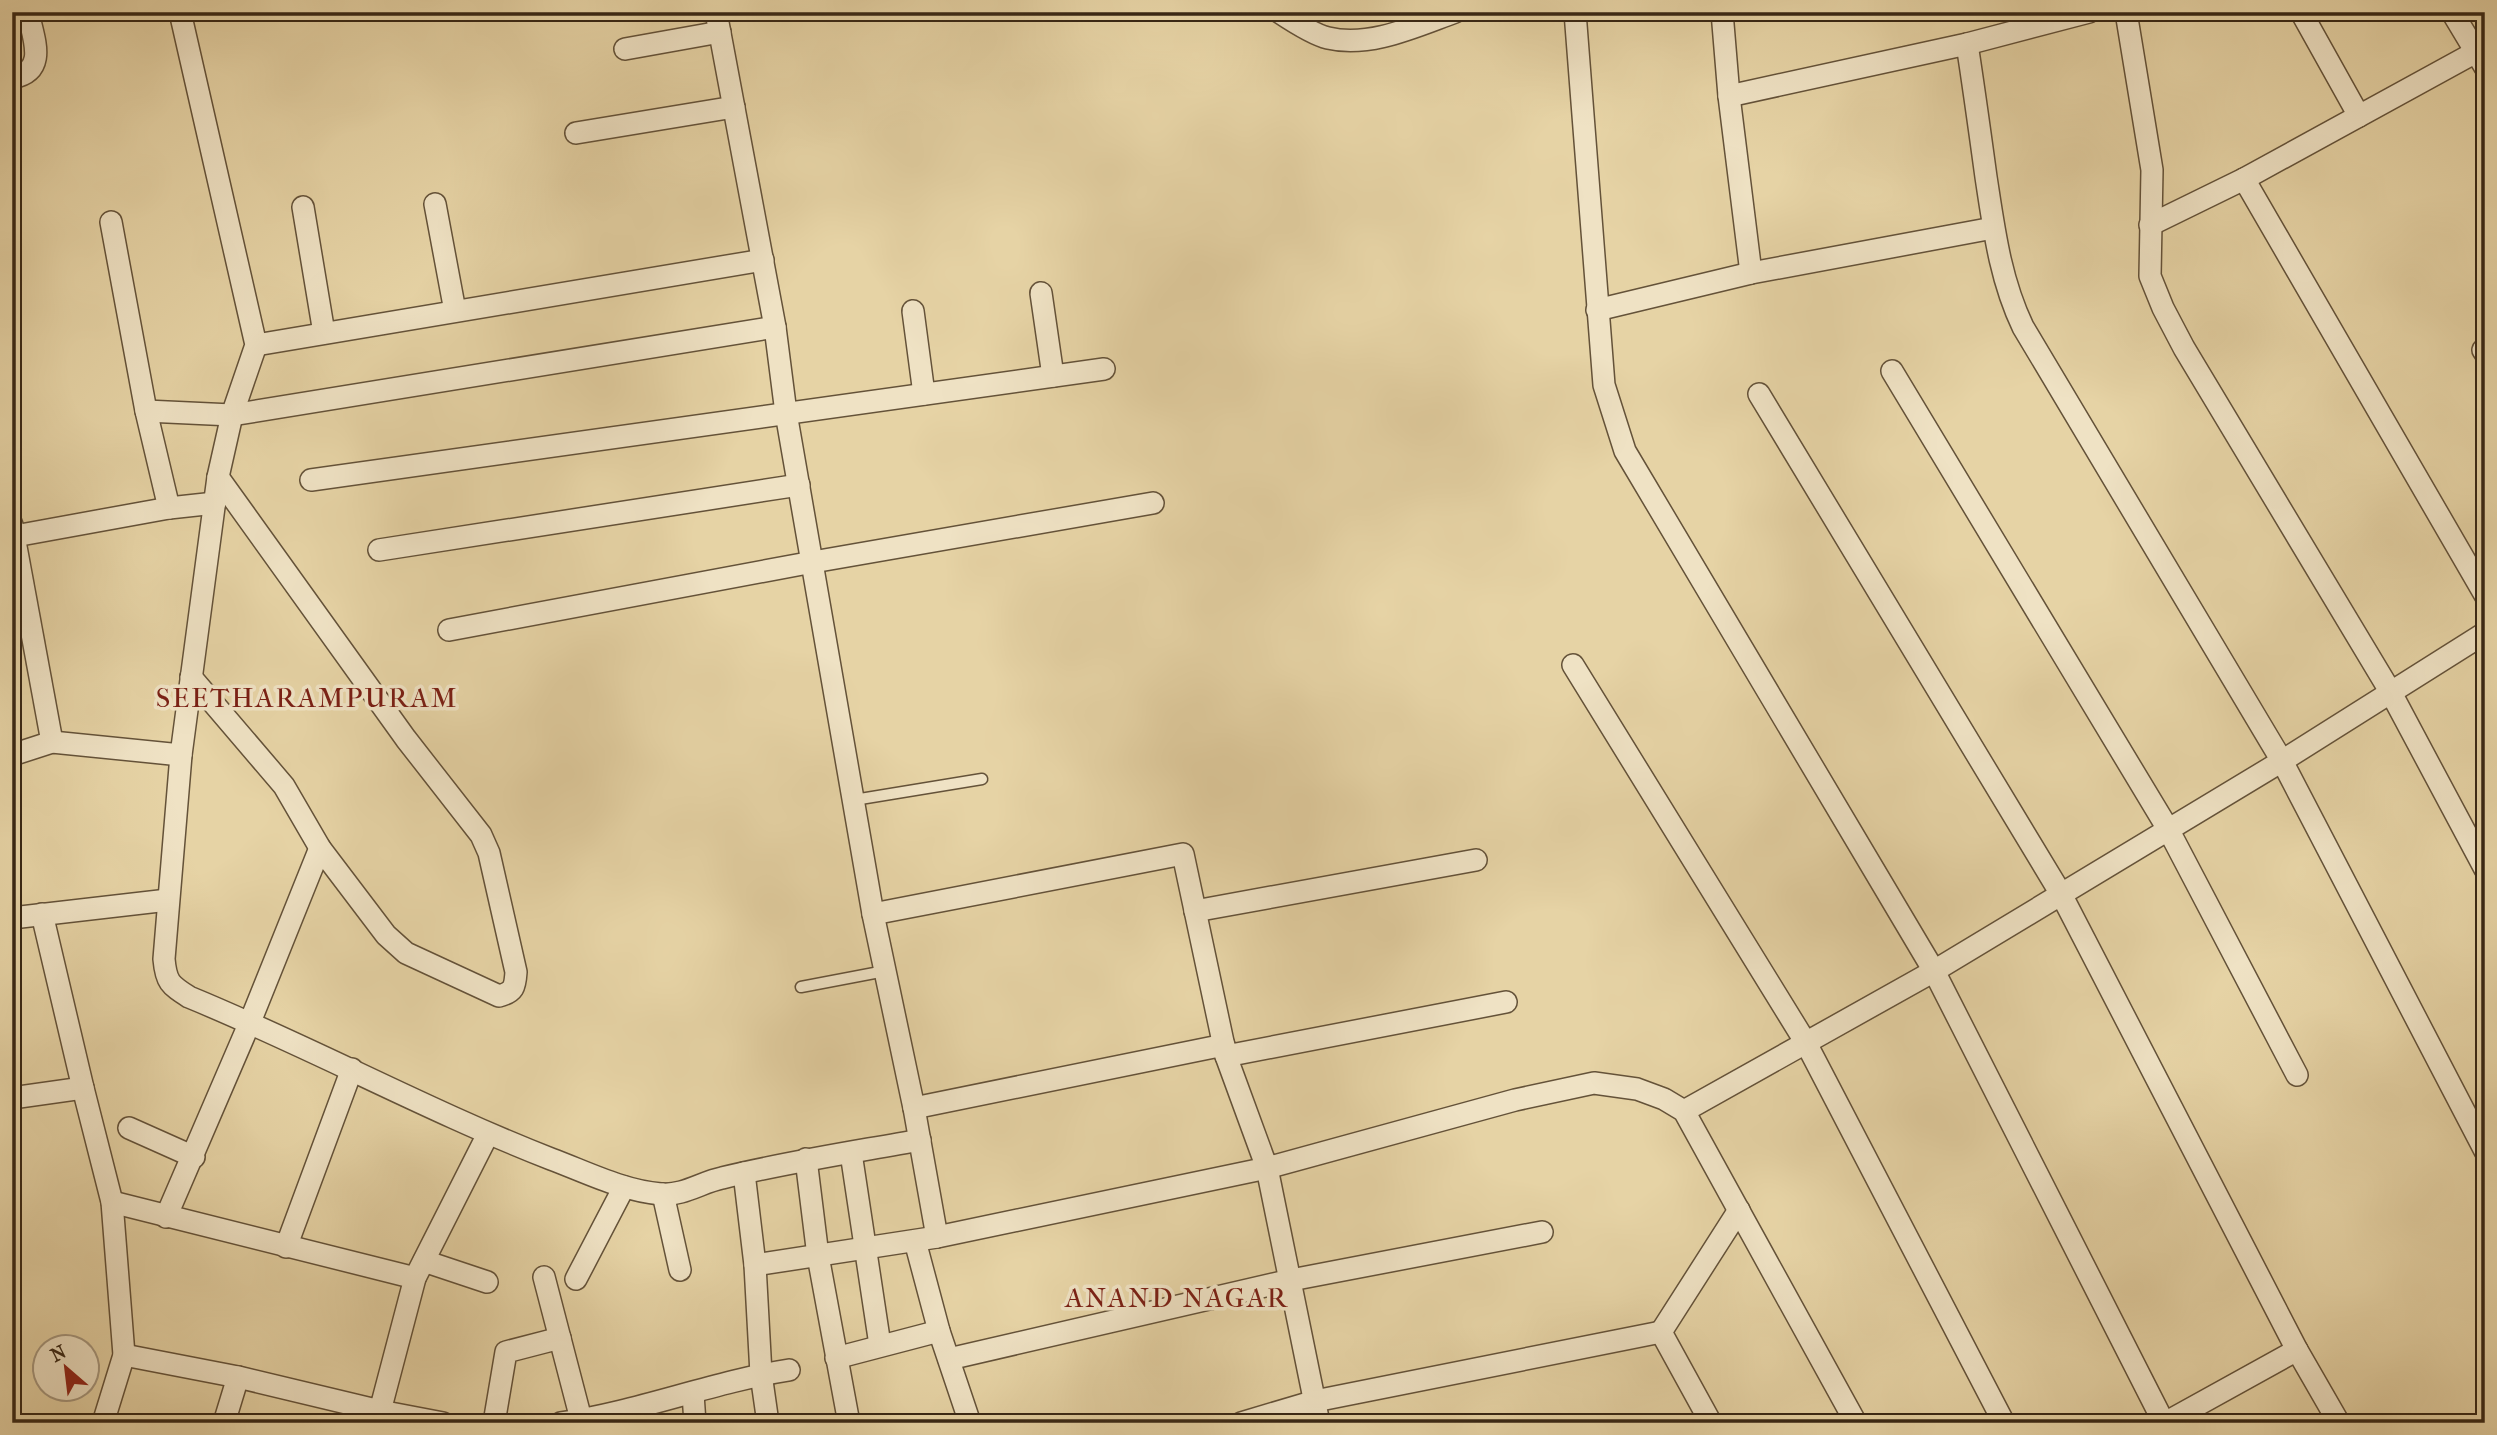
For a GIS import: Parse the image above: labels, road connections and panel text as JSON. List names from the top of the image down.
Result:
{
  "districts": ["SEETHARAMPURAM", "ANAND NAGAR"],
  "north": "top left"
}
